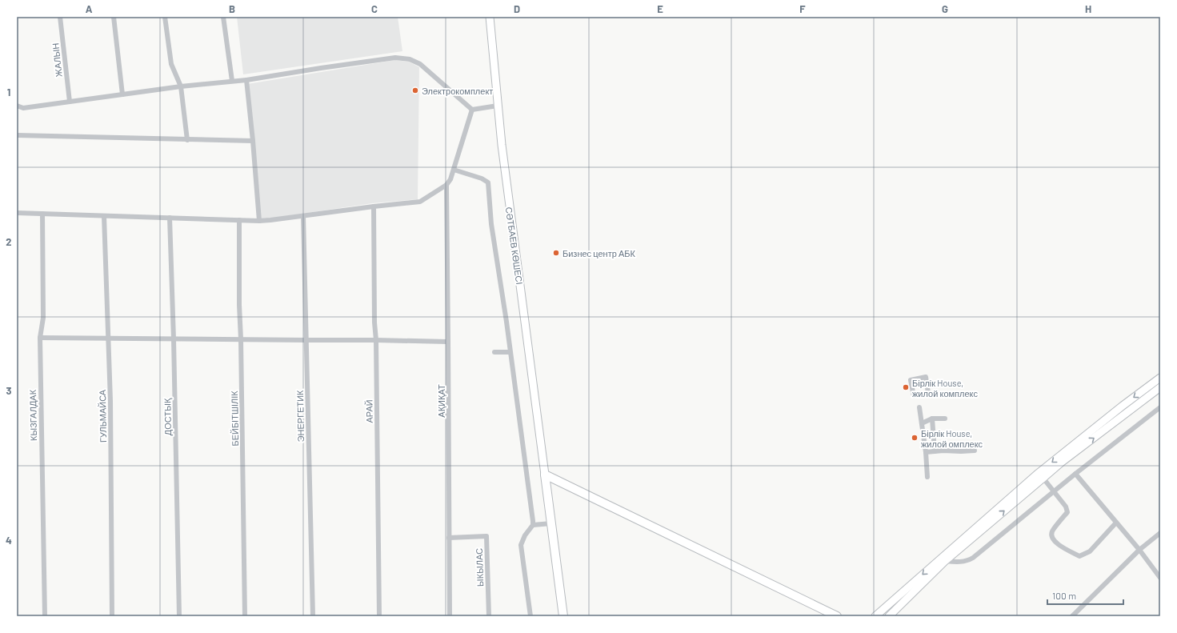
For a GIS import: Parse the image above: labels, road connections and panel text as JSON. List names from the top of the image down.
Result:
{
  "streets": {
    "main road": ["СӘТБАЕВ КӨШЕСІ"],
    "street": [
      "ЖАЛЫН",
      "АҚИҚАТ",
      "АРАЙ",
      "КЫЗГАЛДАК",
      "ГУЛЬМАЙСА",
      "ЭНЕРГЕТИК",
      "ДОСТЫҚ",
      "БЕЙБІТШІЛІК",
      "ЫКЫЛАС"
    ]
  },
  "crossings": [
    ["АҚИҚАТ", "ЫКЫЛАС"]
  ],
  "places": [
    "Электрокомплект",
    "Бизнес центр АБК",
    "Бірлік House, жилой комплекс",
    "Бірлік House, жилой омплекс"
  ],
  "scale_bar": "100 m",
  "grid": {
    "columns": [
      "A",
      "B",
      "C",
      "D",
      "E",
      "F",
      "G",
      "H"
    ],
    "rows": [
      "1",
      "2",
      "3",
      "4"
    ]
  }
}
